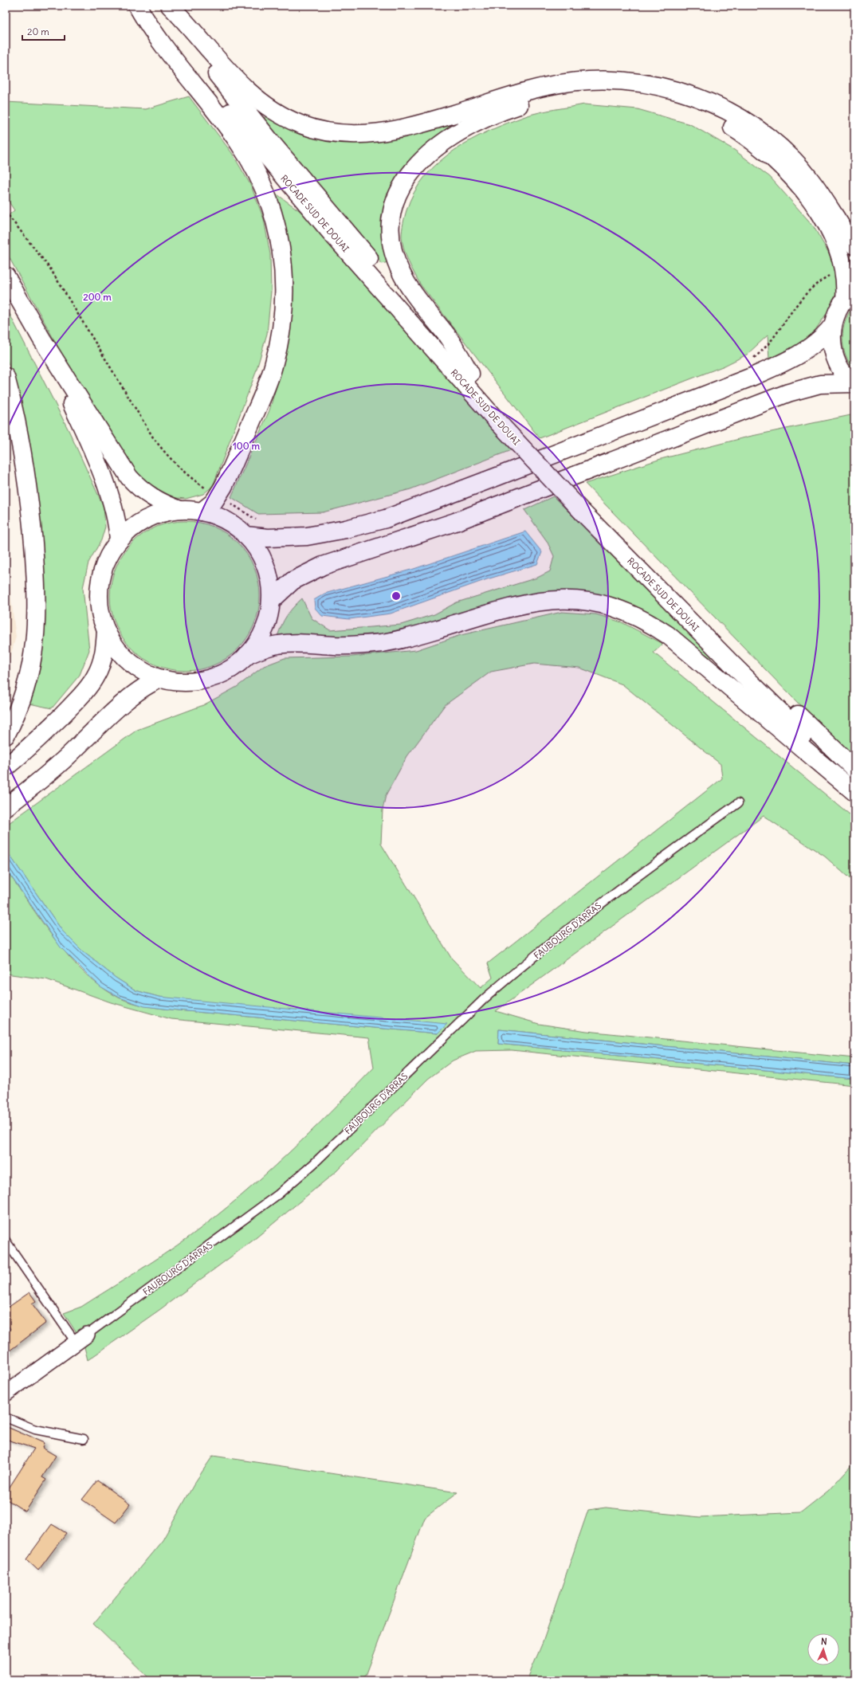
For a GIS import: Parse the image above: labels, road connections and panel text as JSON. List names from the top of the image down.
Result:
{
  "streets": {
    "main road": ["ROCADE SUD DE DOUAI"],
    "street": ["FAUBOURG D'ARRAS"]
  },
  "scale_bar": "20 m",
  "north": "top",
  "rings": ["200 m", "100 m"]
}
